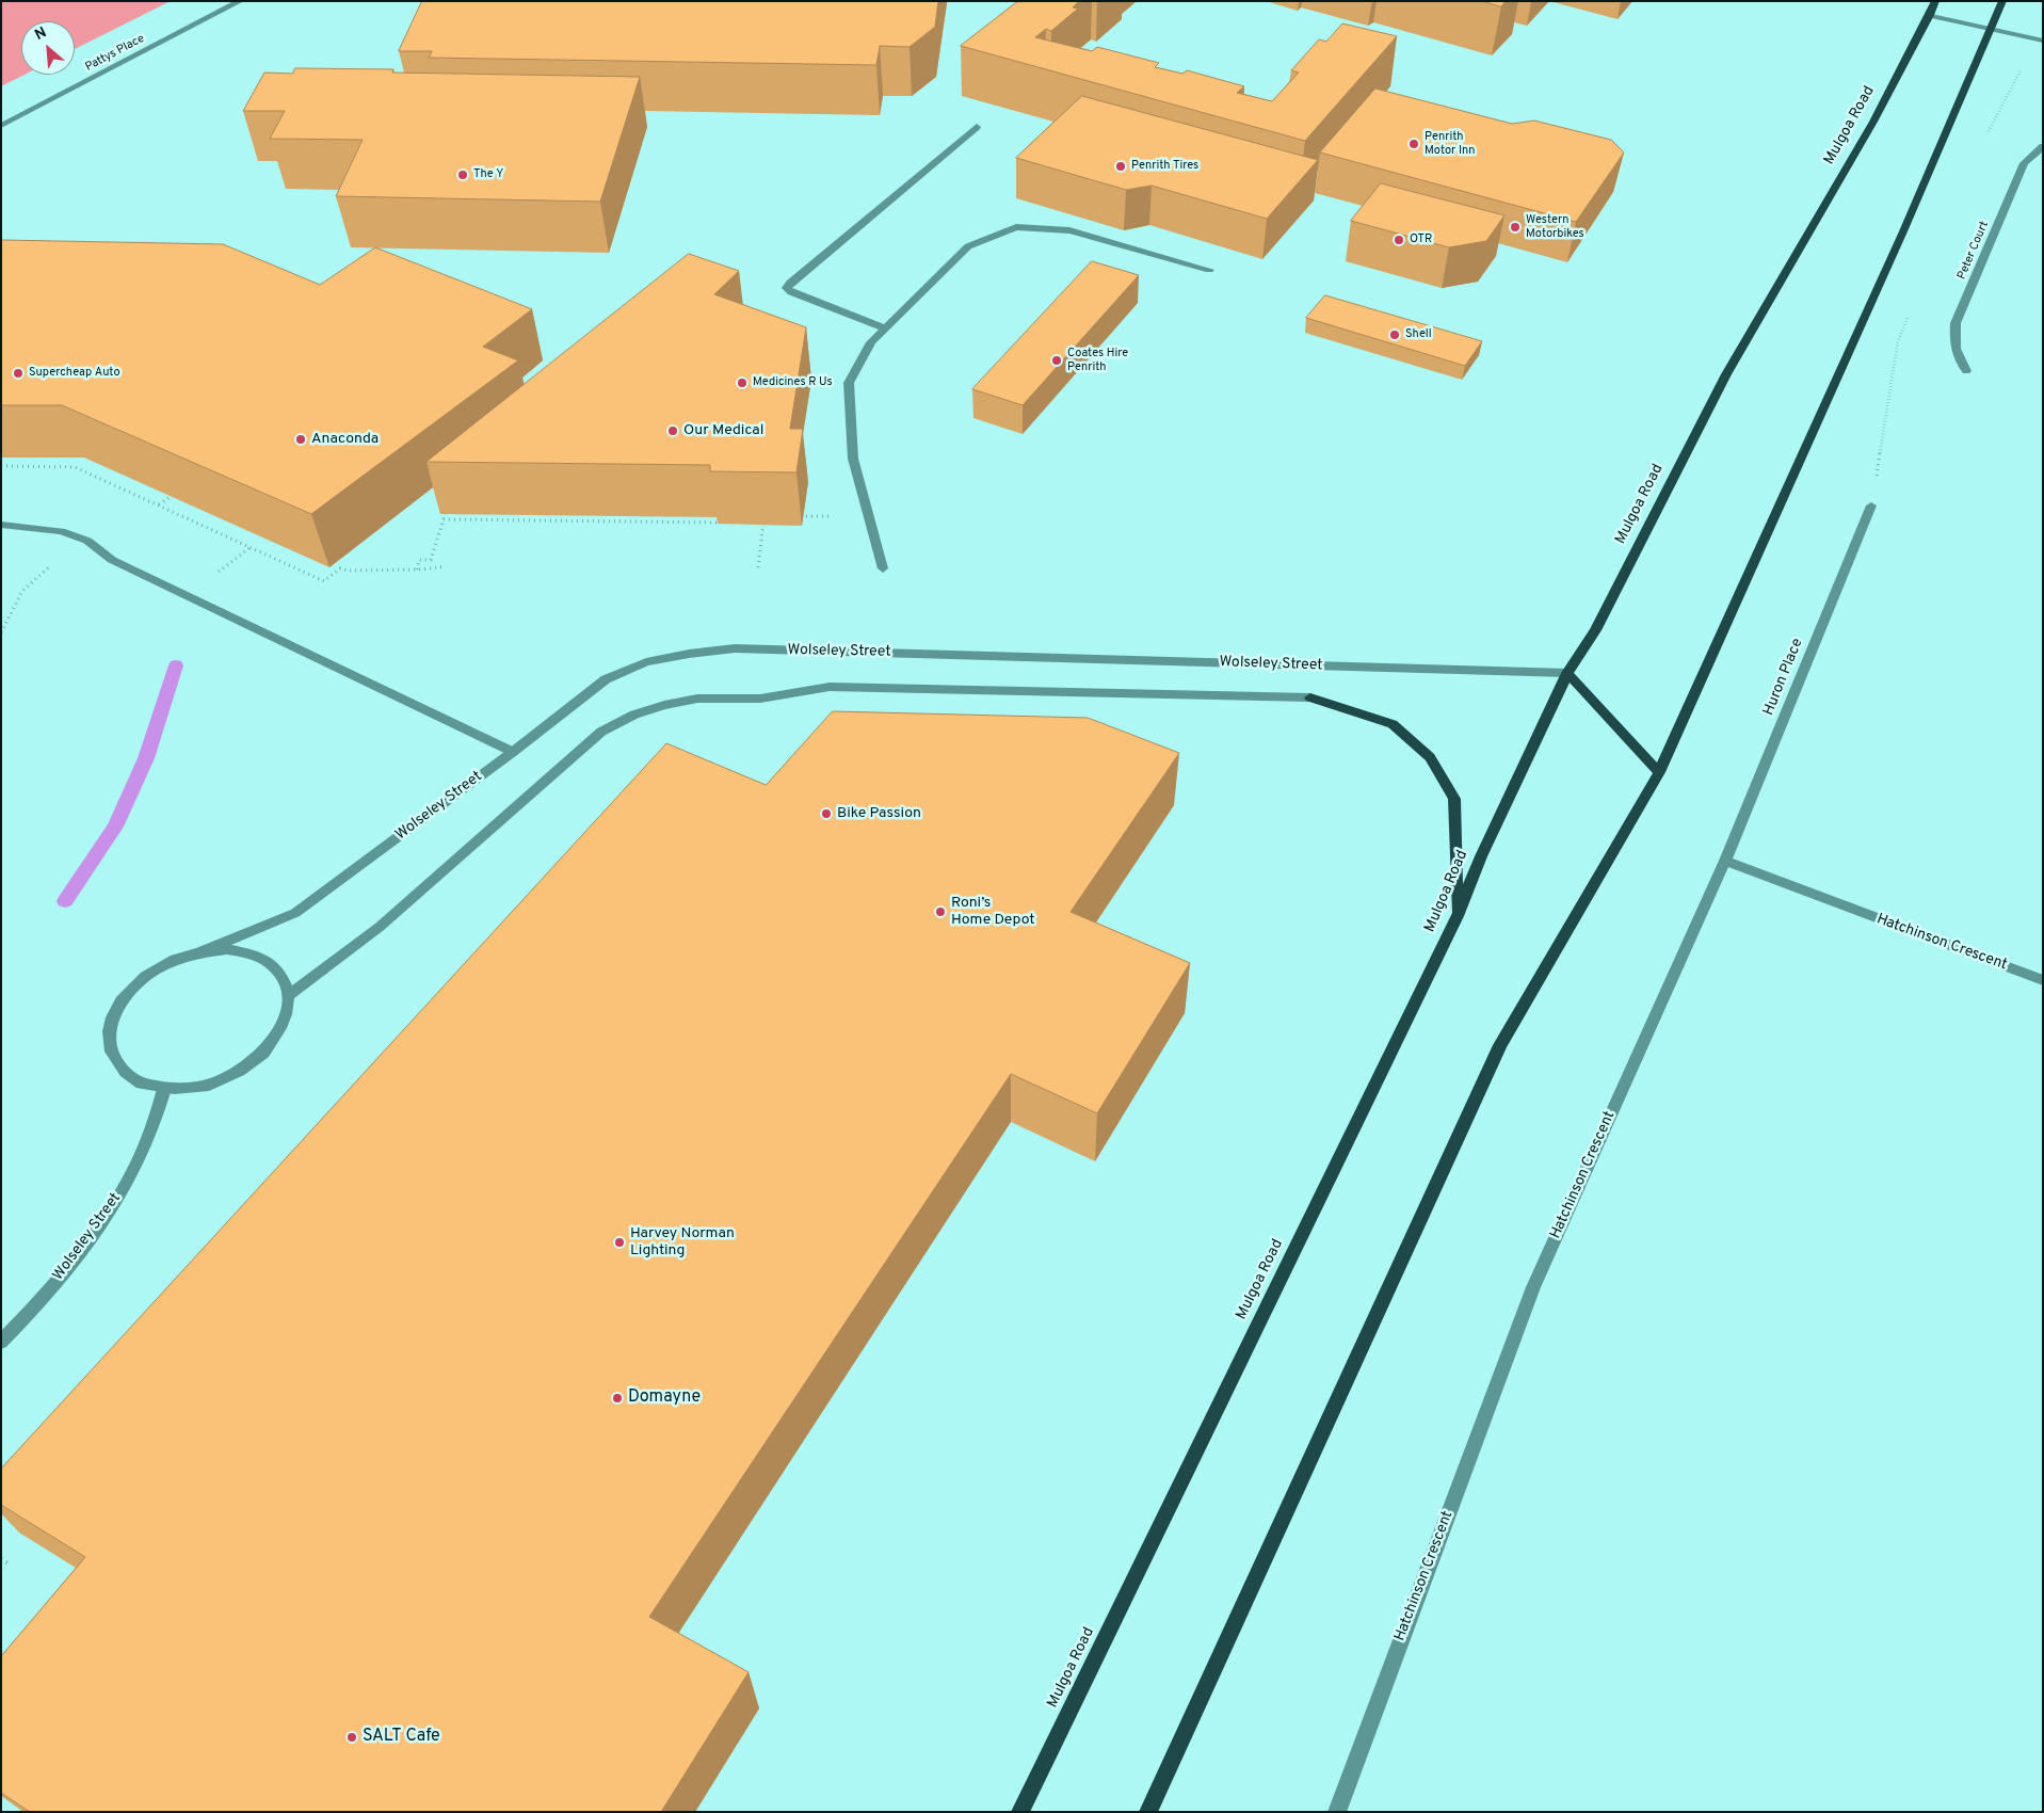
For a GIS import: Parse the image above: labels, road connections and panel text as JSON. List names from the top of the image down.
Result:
{
  "streets": {
    "main road": ["Mulgoa Road"],
    "street": [
      "Pattys Place",
      "Peter Court",
      "Wolseley Street",
      "Huron Place",
      "Hatchinson Crescent"
    ]
  },
  "crossings": [
    ["Mulgoa Road", "Wolseley Street"],
    ["Huron Place", "Hatchinson Crescent"]
  ],
  "places": [
    "Penrith Motor Inn",
    "Penrith Tires",
    "The Y",
    "Western Motorbikes",
    "OTR",
    "Shell",
    "Coates Hire Penrith",
    "Supercheap Auto",
    "Medicines R Us",
    "Our Medical",
    "Anaconda",
    "Bike Passion",
    "Roni’s Home Depot",
    "Harvey Norman Lighting",
    "Domayne",
    "SALT Cafe"
  ],
  "north": "top left"
}
